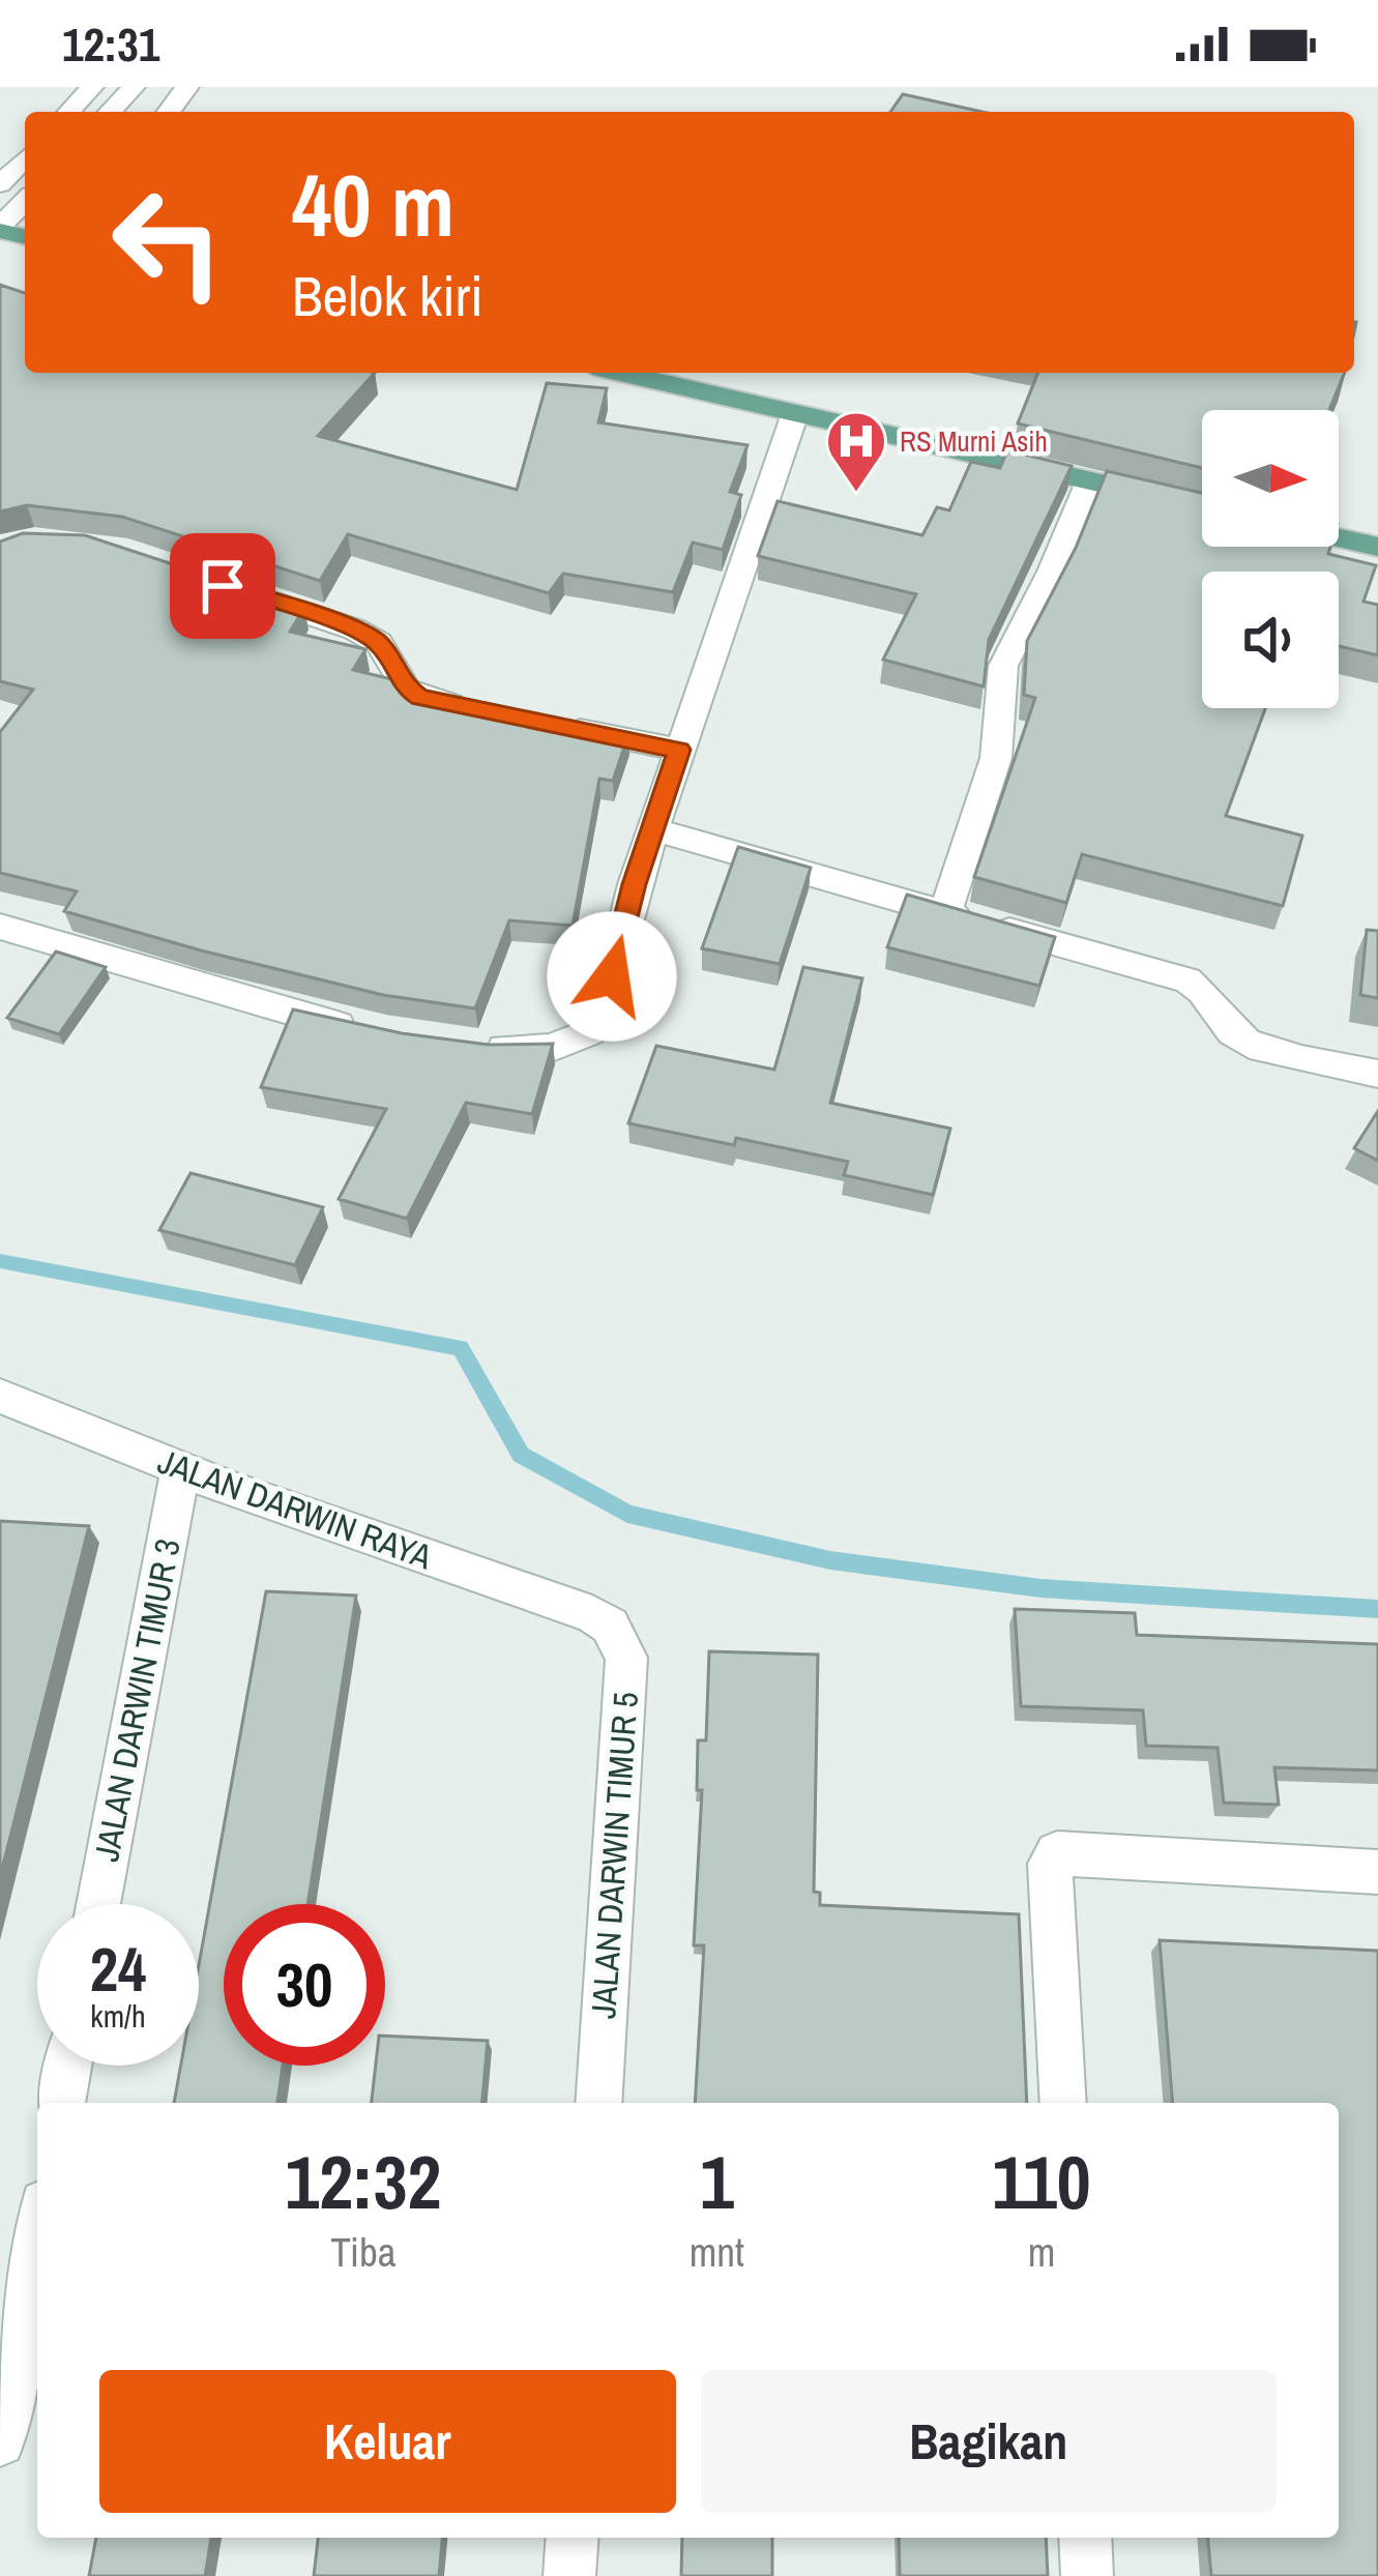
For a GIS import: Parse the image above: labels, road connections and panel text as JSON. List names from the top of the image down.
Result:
{
  "streets": {
    "street": ["JALAN DARWIN RAYA", "JALAN DARWIN TIMUR 3", "JALAN DARWIN TIMUR 5"]
  },
  "crossings": [
    ["JALAN DARWIN RAYA", "JALAN DARWIN TIMUR 3"],
    ["JALAN DARWIN RAYA", "JALAN DARWIN TIMUR 5"]
  ],
  "places": {
    "hospital": ["RS Murni Asih"]
  },
  "north": "right",
  "page": {
    "status": "12:31",
    "turn": ["40 m", "Belok kiri"],
    "speed": "24 km/h",
    "limit": "30",
    "eta": [
      "12:32",
      "Tiba",
      "1",
      "mnt",
      "110",
      "m"
    ],
    "buttons": ["Keluar", "Bagikan"]
  }
}
